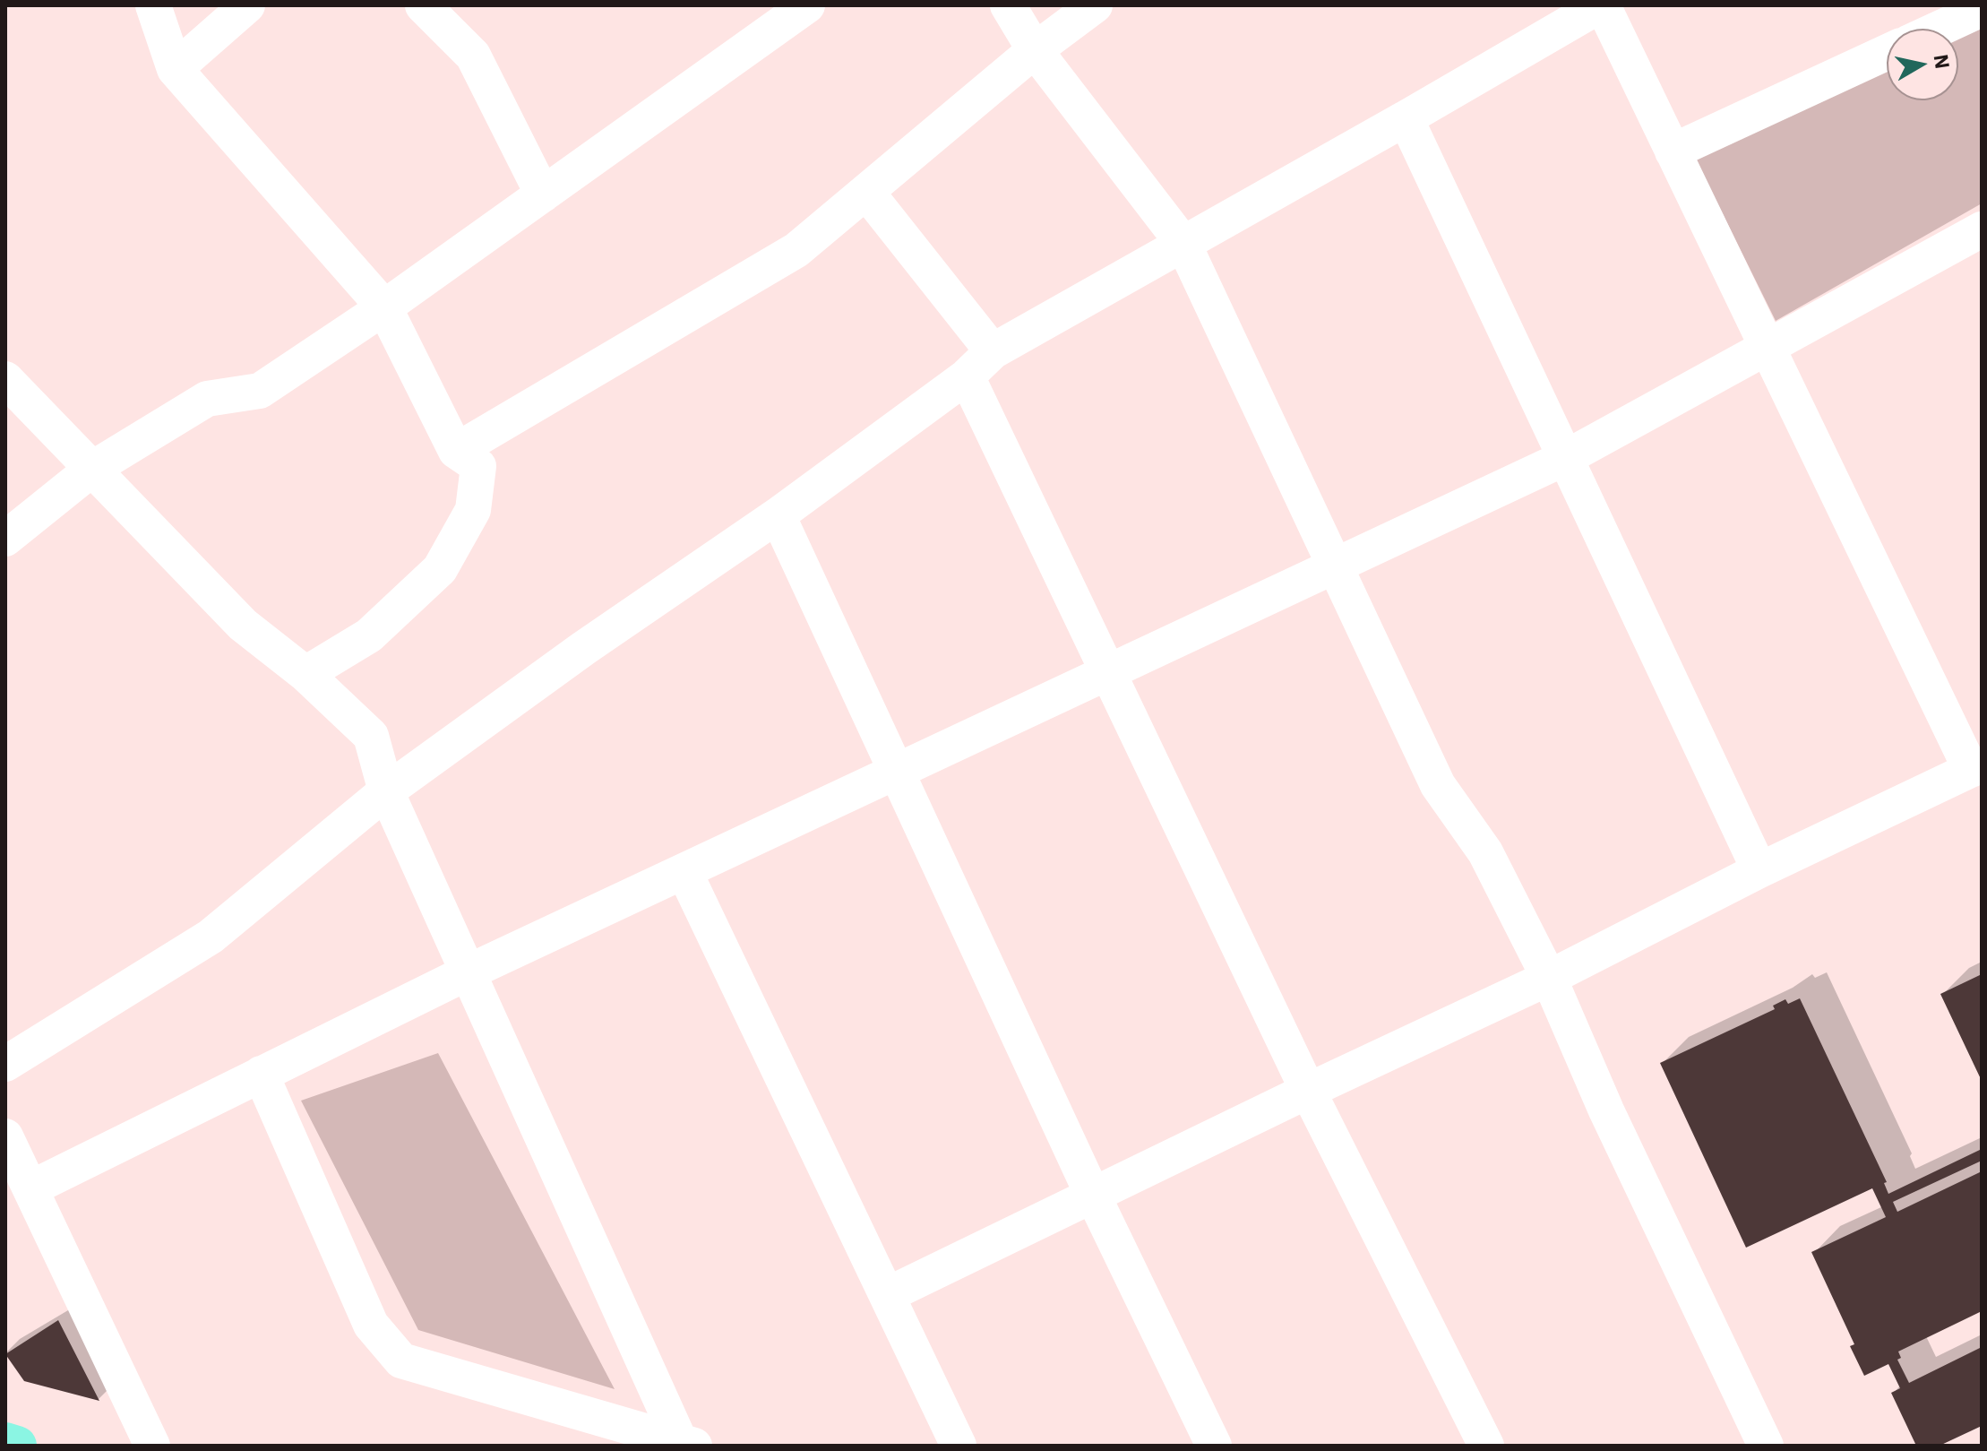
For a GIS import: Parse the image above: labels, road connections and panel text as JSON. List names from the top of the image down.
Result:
{
  "north": "right"
}
